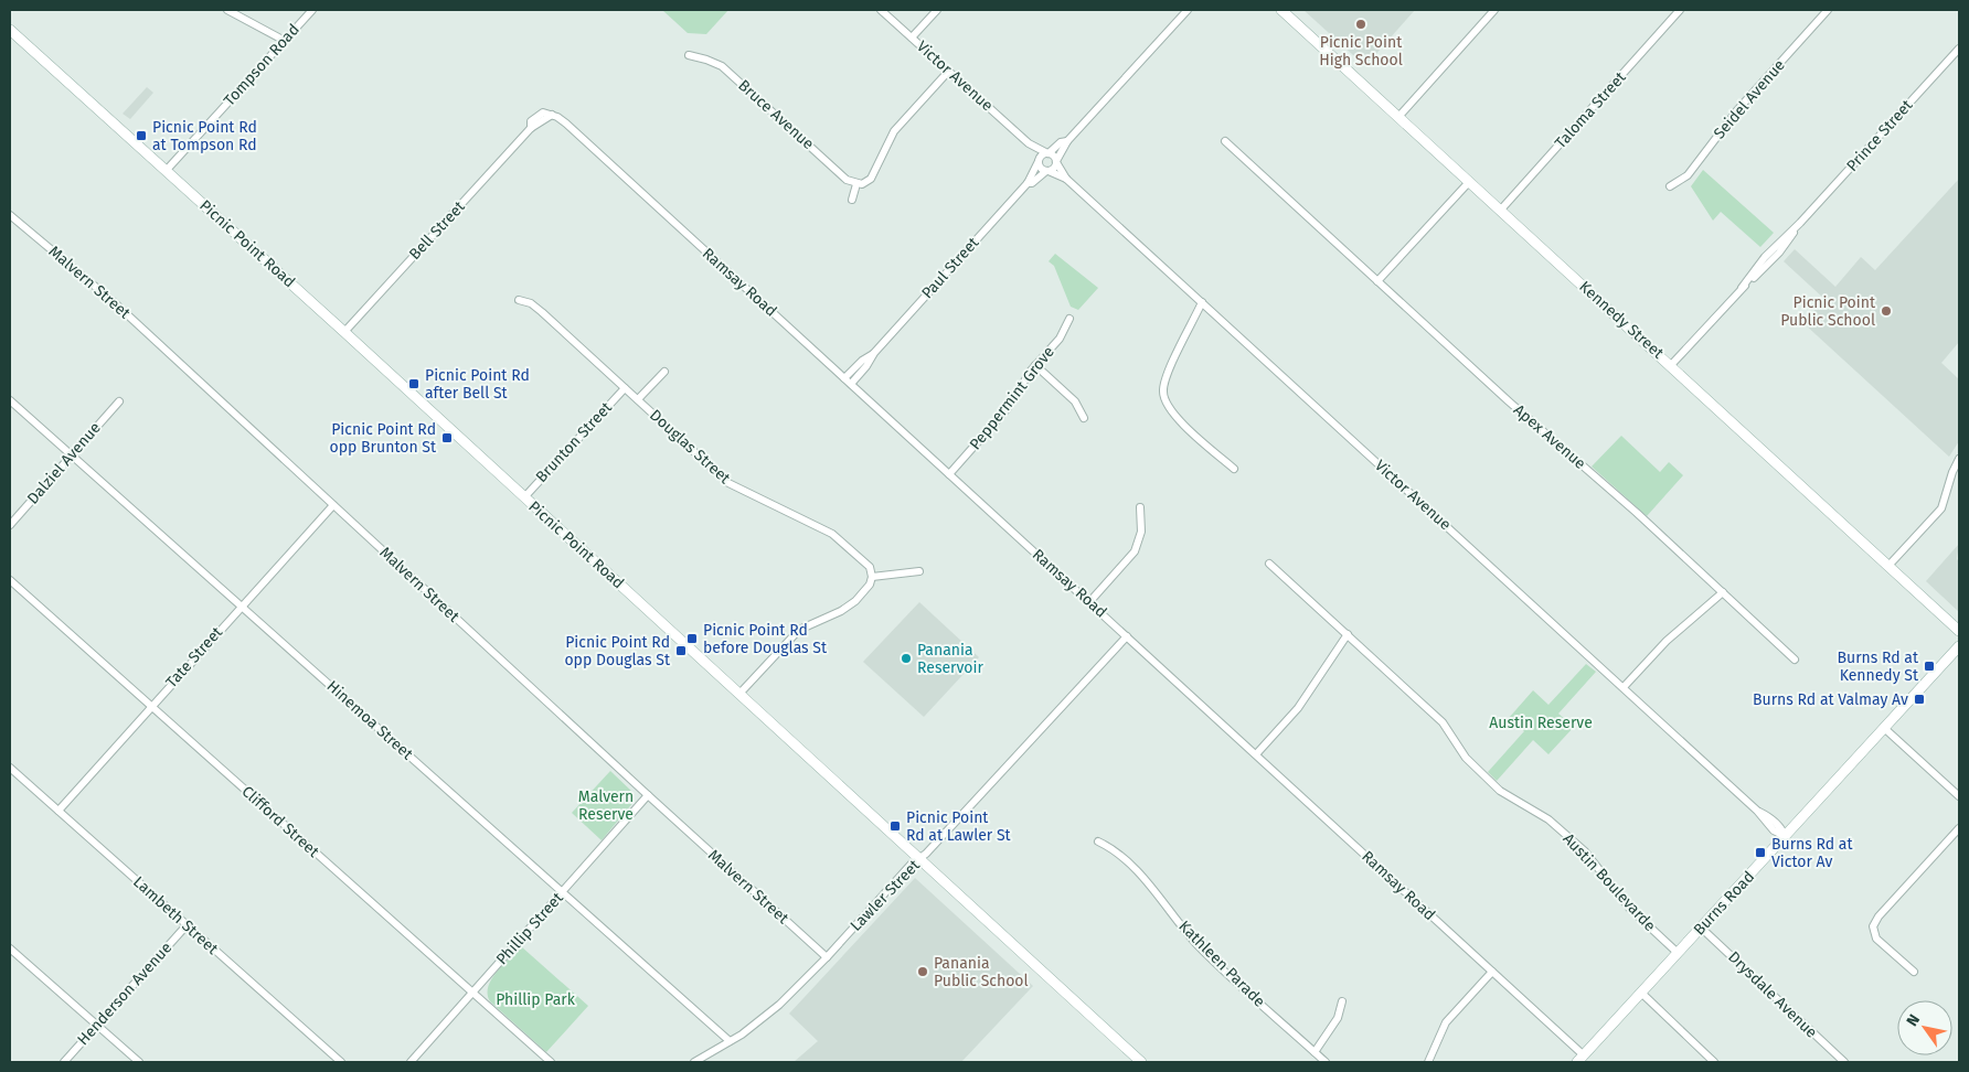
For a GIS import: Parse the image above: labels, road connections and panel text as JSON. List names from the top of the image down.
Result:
{
  "streets": {
    "street": [
      "Tompson Road",
      "Victor Avenue",
      "Seidel Avenue",
      "Taloma Street",
      "Bruce Avenue",
      "Prince Street",
      "Bell Street",
      "Picnic Point Road",
      "Paul Street",
      "Malvern Street",
      "Ramsay Road",
      "Kennedy Street",
      "Peppermint Grove",
      "Apex Avenue",
      "Brunton Street",
      "Douglas Street",
      "Dalziel Avenue",
      "Tate Street",
      "Hinemoa Street",
      "Clifford Street",
      "Austin Boulevarde",
      "Lawler Street",
      "Burns Road",
      "Lambeth Street",
      "Phillip Street",
      "Kathleen Parade",
      "Henderson Avenue",
      "Drysdale Avenue"
    ]
  },
  "crossings": [
    ["Tompson Road", "Picnic Point Road"],
    ["Victor Avenue", "Paul Street"],
    ["Victor Avenue", "Burns Road"],
    ["Taloma Street", "Kennedy Street"],
    ["Prince Street", "Kennedy Street"],
    ["Bell Street", "Picnic Point Road"],
    ["Bell Street", "Ramsay Road"],
    ["Picnic Point Road", "Brunton Street"],
    ["Picnic Point Road", "Lawler Street"],
    ["Paul Street", "Ramsay Road"],
    ["Malvern Street", "Tate Street"],
    ["Malvern Street", "Lawler Street"],
    ["Malvern Street", "Phillip Street"],
    ["Ramsay Road", "Peppermint Grove"],
    ["Ramsay Road", "Lawler Street"],
    ["Ramsay Road", "Burns Road"],
    ["Brunton Street", "Douglas Street"],
    ["Dalziel Avenue", "Hinemoa Street"],
    ["Tate Street", "Hinemoa Street"],
    ["Tate Street", "Clifford Street"],
    ["Tate Street", "Lambeth Street"],
    ["Hinemoa Street", "Lawler Street"],
    ["Hinemoa Street", "Phillip Street"],
    ["Clifford Street", "Phillip Street"],
    ["Austin Boulevarde", "Burns Road"],
    ["Burns Road", "Drysdale Avenue"],
    ["Lambeth Street", "Henderson Avenue"]
  ],
  "parks": ["Austin Reserve", "Malvern Reserve", "Phillip Park"],
  "places": {
    "other": [
      "Picnic Point High School",
      "Picnic Point Public School",
      "Panania Reservoir",
      "Panania Public School"
    ],
    "transit": [
      "Picnic Point Rd at Tompson Rd",
      "Picnic Point Rd after Bell St",
      "Picnic Point Rd opp Brunton St",
      "Picnic Point Rd before Douglas St",
      "Picnic Point Rd opp Douglas St",
      "Burns Rd at Kennedy St",
      "Burns Rd at Valmay Av",
      "Picnic Point Rd at Lawler St",
      "Burns Rd at Victor Av"
    ]
  },
  "north": "top left"
}
